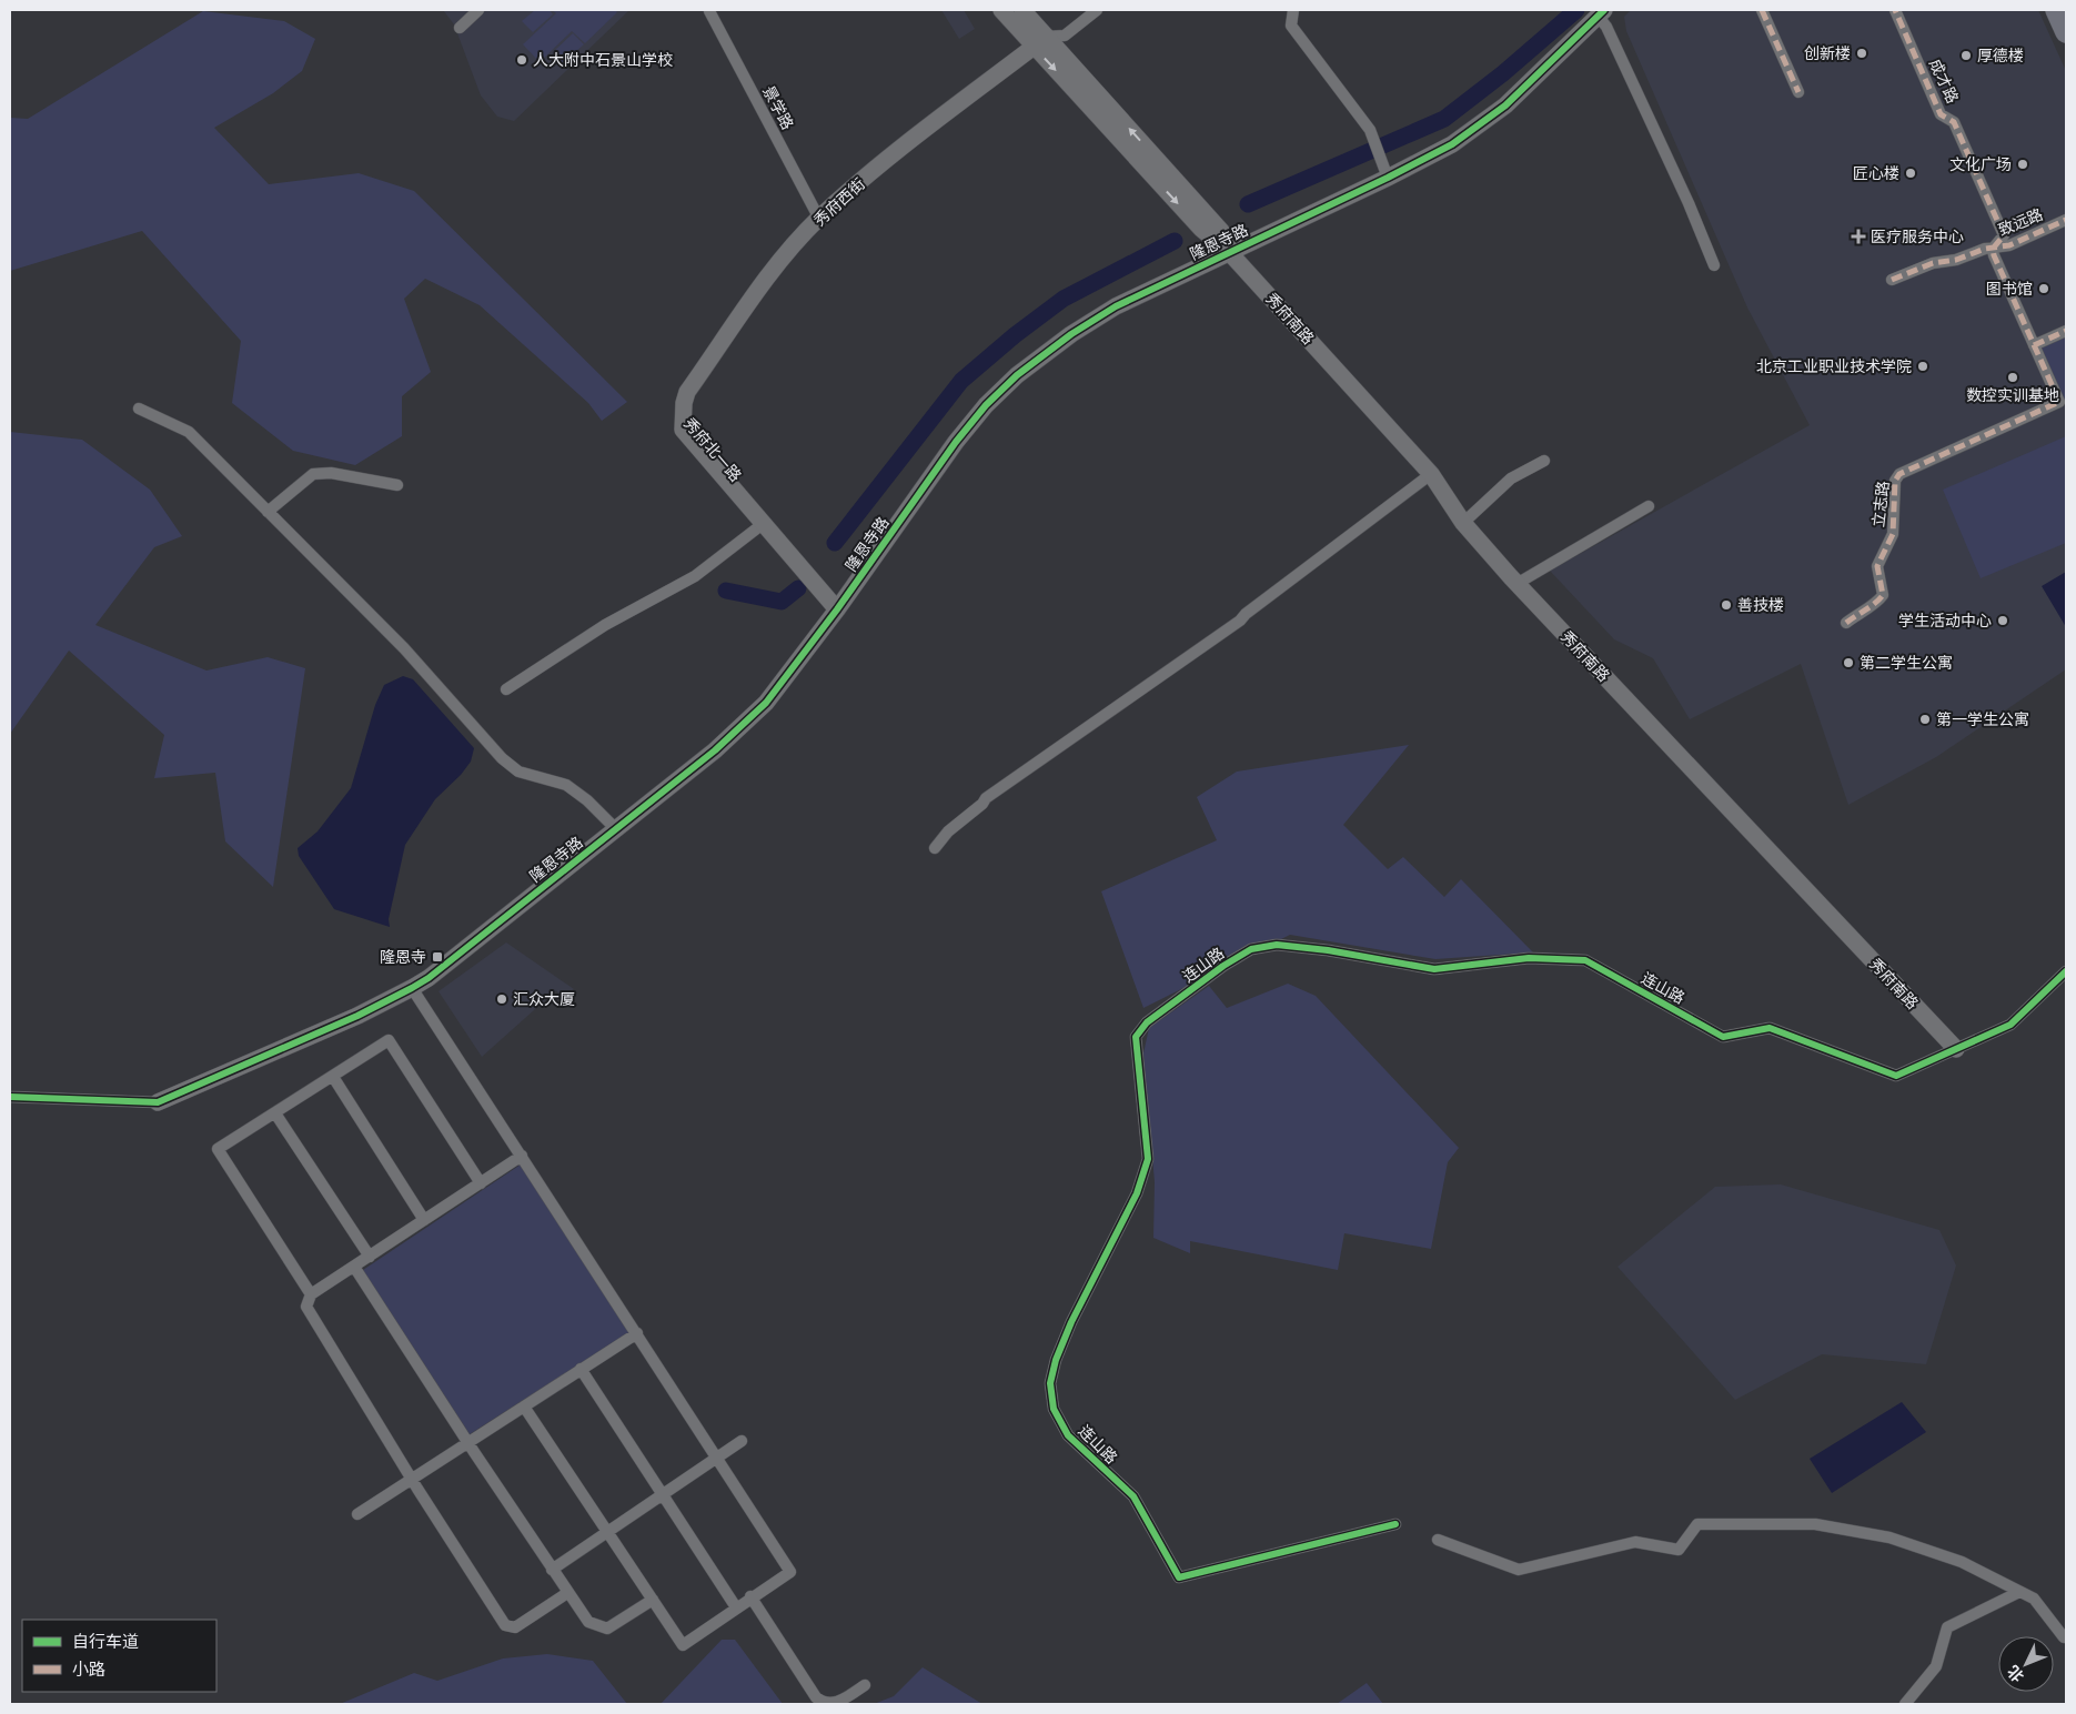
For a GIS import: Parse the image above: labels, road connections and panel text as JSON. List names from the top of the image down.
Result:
{
  "streets": {
    "street": [
      "成才路",
      "景学路",
      "秀府西街",
      "致远路",
      "隆恩寺路",
      "秀府南路",
      "秀府北一路",
      "立志路",
      "连山路"
    ]
  },
  "crossings": [
    ["成才路", "致远路"],
    ["景学路", "秀府西街"],
    ["秀府西街", "秀府南路"],
    ["秀府西街", "秀府北一路"],
    ["隆恩寺路", "秀府南路"],
    ["隆恩寺路", "秀府北一路"],
    ["秀府南路", "连山路"]
  ],
  "places": {
    "other": [
      "创新楼",
      "厚德楼",
      "人大附中石景山学校",
      "文化广场",
      "匠心楼",
      "图书馆",
      "北京工业职业技术学院",
      "数控实训基地",
      "善技楼",
      "学生活动中心",
      "第二学生公寓",
      "第一学生公寓",
      "汇众大厦"
    ],
    "health": ["医疗服务中心"],
    "transit": ["隆恩寺"]
  },
  "legend": ["自行车道", "小路"],
  "north": "bottom left"
}
